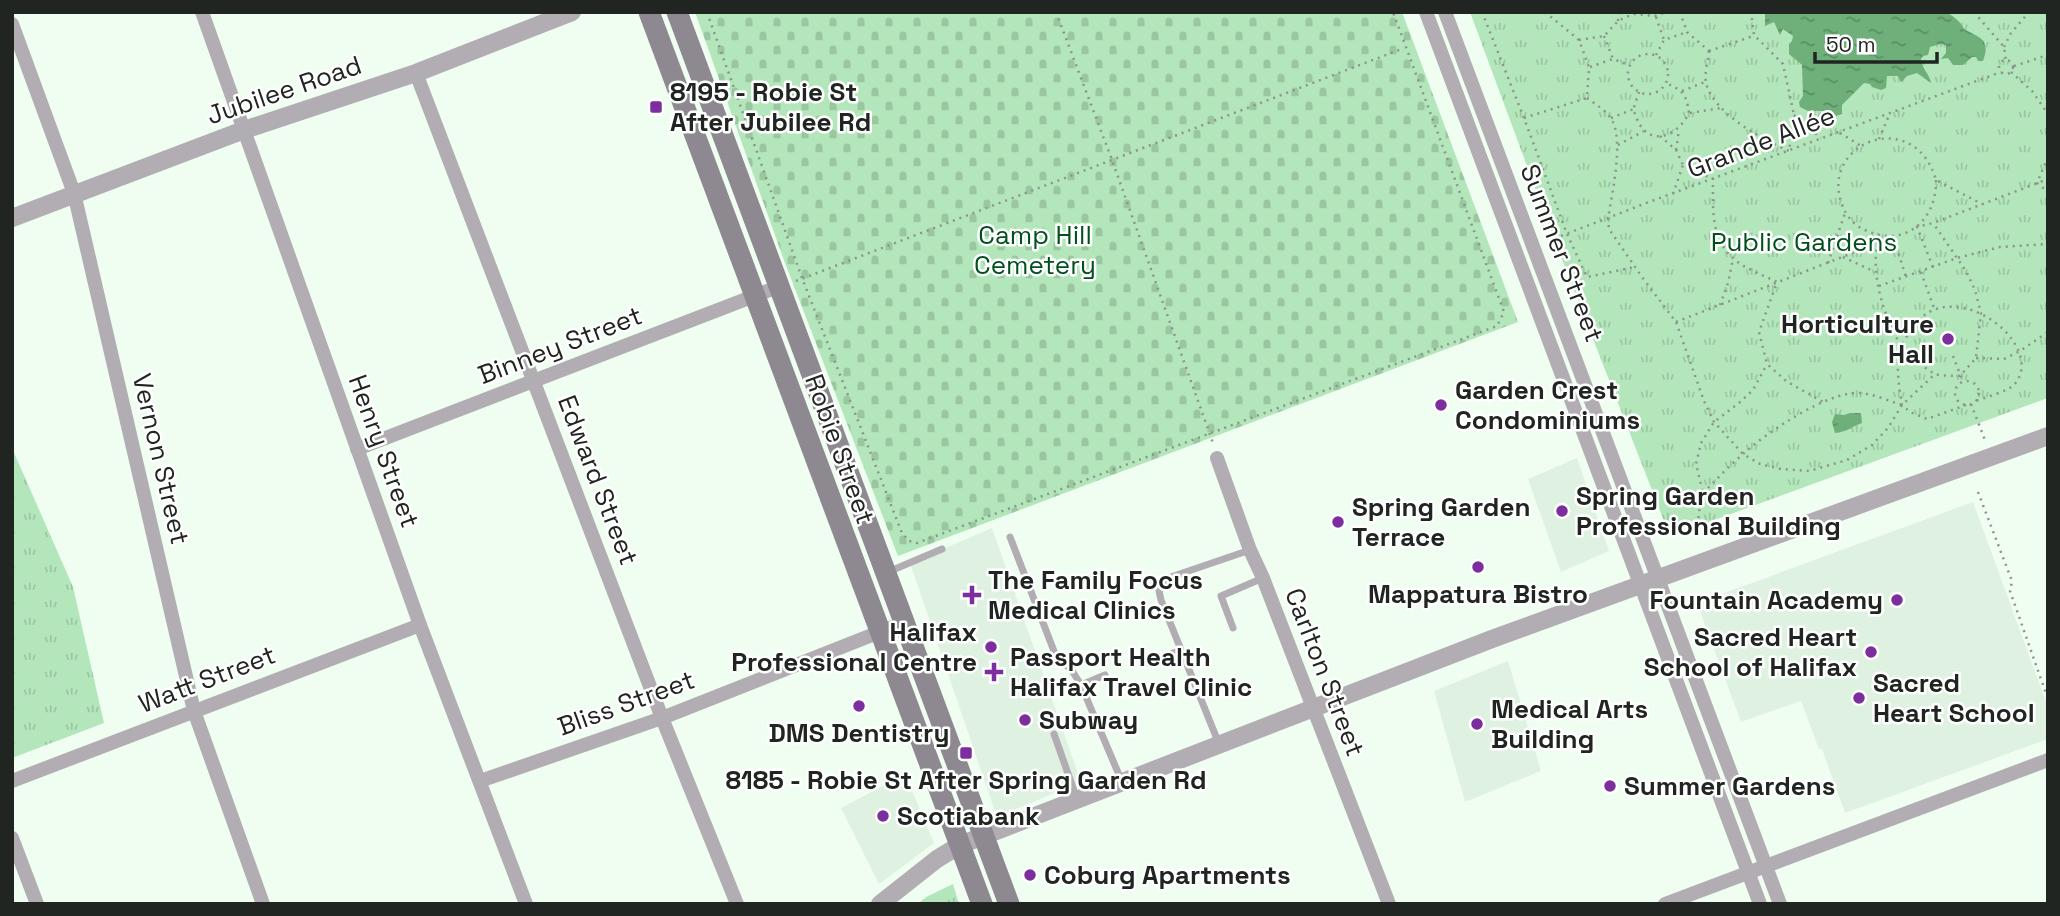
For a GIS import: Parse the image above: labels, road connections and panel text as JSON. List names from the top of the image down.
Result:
{
  "streets": {
    "main road": ["Robie Street"],
    "street": [
      "Jubilee Road",
      "Summer Street",
      "Binney Street",
      "Henry Street",
      "Vernon Street",
      "Edward Street",
      "Carlton Street",
      "Watt Street",
      "Bliss Street"
    ],
    "path": ["Grande Allée"]
  },
  "crossings": [
    ["Jubilee Road", "Henry Street"],
    ["Jubilee Road", "Vernon Street"],
    ["Jubilee Road", "Edward Street"],
    ["Grande Allée", "Summer Street"],
    ["Binney Street", "Robie Street"],
    ["Binney Street", "Henry Street"],
    ["Binney Street", "Edward Street"],
    ["Robie Street", "Bliss Street"],
    ["Henry Street", "Watt Street"],
    ["Henry Street", "Bliss Street"],
    ["Vernon Street", "Watt Street"],
    ["Edward Street", "Bliss Street"]
  ],
  "parks": ["Camp Hill Cemetery", "Public Gardens"],
  "places": {
    "transit": ["8195 - Robie St After Jubilee Rd", "8185 - Robie St After Spring Garden Rd"],
    "other": [
      "Horticulture Hall",
      "Garden Crest Condominiums",
      "Spring Garden Professional Building",
      "Spring Garden Terrace",
      "Mappatura Bistro",
      "Fountain Academy",
      "Halifax Professional Centre",
      "Sacred Heart School of Halifax",
      "Sacred Heart School",
      "DMS Dentistry",
      "Subway",
      "Medical Arts Building",
      "Summer Gardens",
      "Scotiabank",
      "Coburg Apartments"
    ],
    "health": ["The Family Focus Medical Clinics", "Passport Health Halifax Travel Clinic"]
  },
  "scale_bar": "50 m"
}
